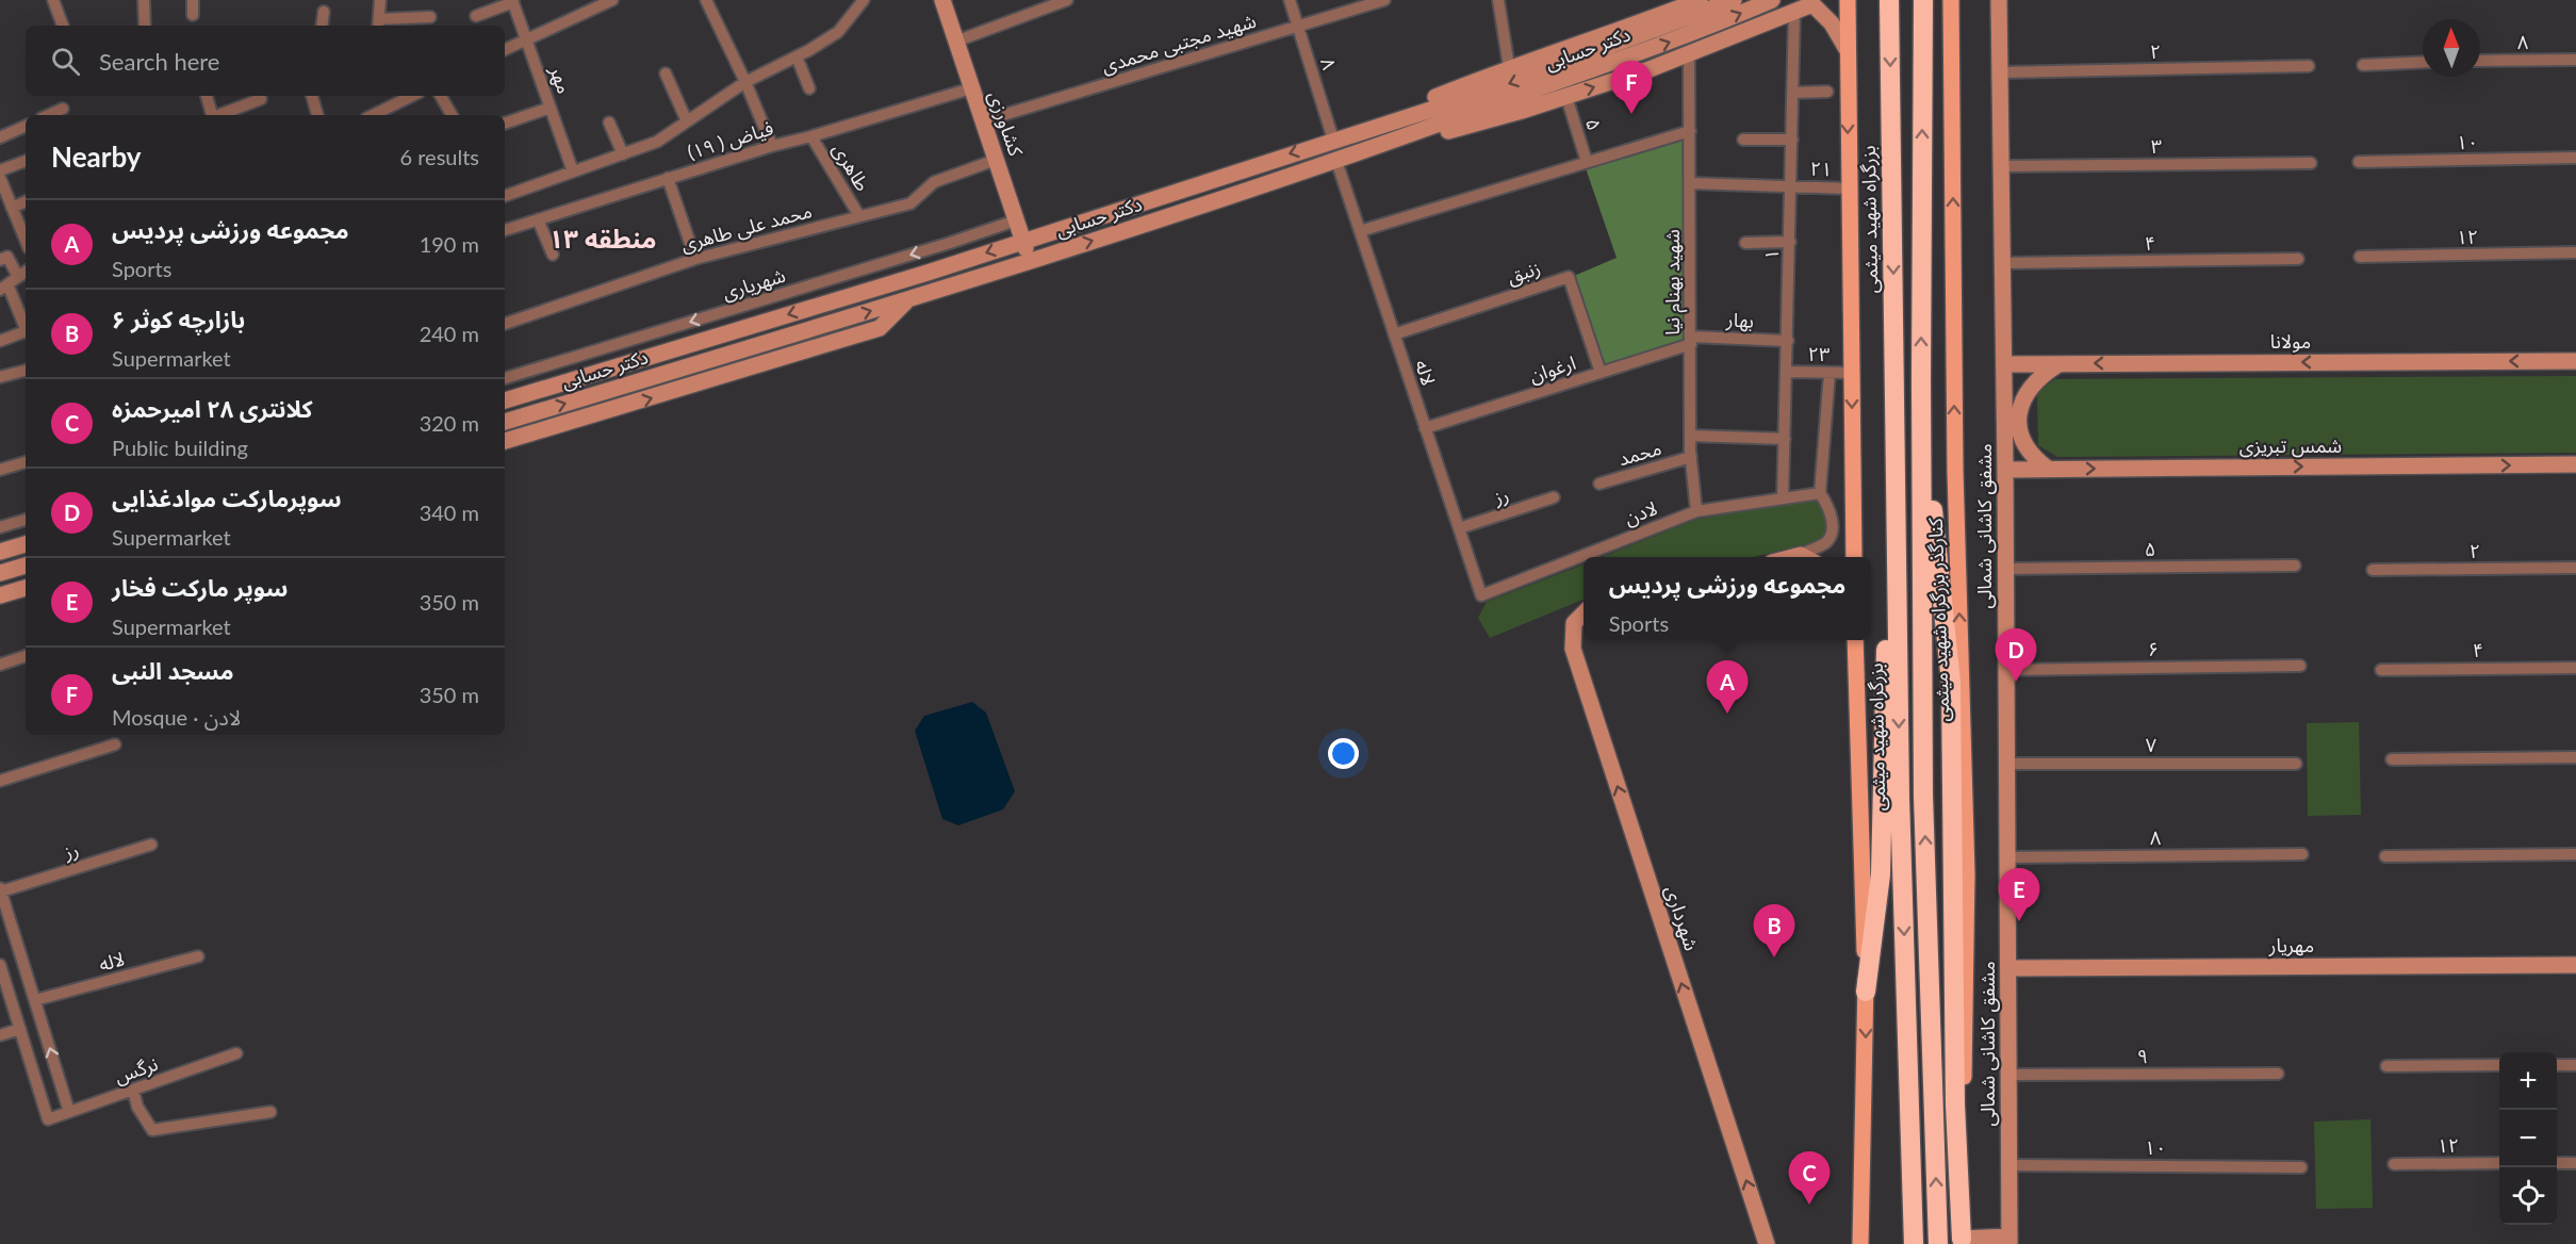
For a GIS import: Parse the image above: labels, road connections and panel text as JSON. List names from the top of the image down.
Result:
{
  "streets": {
    "highway": ["بزرگراه شهید میثمی"],
    "main road": ["کنارگذر بزرگراه شهید میثمی"],
    "street": [
      "۸",
      "شهید مجتبی محمدی",
      "دکتر حسابی",
      "۲",
      "مهر",
      "کشاورزی",
      "۵",
      "فیاض ( ۱۹)",
      "۱۰",
      "۳",
      "طاهری",
      "۲۱",
      "محمد علی طاهری",
      "۱۲",
      "۴",
      "۱",
      "زنبق",
      "شهید بهنام نیا",
      "شهریاری",
      "بهار",
      "مولانا",
      "۲۳",
      "ارغوان",
      "لاله",
      "شمس تبریزی",
      "محمد",
      "رز",
      "لادن",
      "مشفق کاشانی شمالی",
      "۶",
      "۷",
      "شهرداری",
      "مهریار",
      "۹",
      "نرگس"
    ]
  },
  "crossings": [
    ["۸", "شهید مجتبی محمدی"],
    ["۸", "دکتر حسابی"],
    ["۸", "مشفق کاشانی شمالی"],
    ["شهید مجتبی محمدی", "کشاورزی"],
    ["دکتر حسابی", "کشاورزی"],
    ["دکتر حسابی", "لاله"],
    ["۲", "مشفق کاشانی شمالی"],
    ["کشاورزی", "فیاض ( ۱۹)"],
    ["کشاورزی", "محمد علی طاهری"],
    ["کشاورزی", "شهریاری"],
    ["۵", "مشفق کاشانی شمالی"],
    ["فیاض ( ۱۹)", "طاهری"],
    ["۱۰", "مشفق کاشانی شمالی"],
    ["۳", "مشفق کاشانی شمالی"],
    ["طاهری", "محمد علی طاهری"],
    ["۲۱", "۱"],
    ["۲۱", "شهید بهنام نیا"],
    ["۴", "مشفق کاشانی شمالی"],
    ["۱", "بهار"],
    ["۱", "۲۳"],
    ["۱", "لادن"],
    ["زنبق", "ارغوان"],
    ["زنبق", "لاله"],
    ["شهید بهنام نیا", "بهار"],
    ["شهید بهنام نیا", "ارغوان"],
    ["شهید بهنام نیا", "محمد"],
    ["شهید بهنام نیا", "لادن"],
    ["بهار", "ارغوان"],
    ["مولانا", "مشفق کاشانی شمالی"],
    ["ارغوان", "لاله"],
    ["لاله", "رز"],
    ["لاله", "لادن"],
    ["شمس تبریزی", "مشفق کاشانی شمالی"],
    ["مشفق کاشانی شمالی", "۶"],
    ["مشفق کاشانی شمالی", "۷"],
    ["مشفق کاشانی شمالی", "مهریار"],
    ["مشفق کاشانی شمالی", "۹"]
  ],
  "one_way": ["مولانا", "شمس تبریزی", "شهرداری"],
  "districts": ["منطقه ۱۳"],
  "north": "top",
  "page": {
    "search": "Search here",
    "pins": [
      "F",
      "D",
      "A",
      "E",
      "B",
      "C"
    ],
    "heading": ["Nearby", "6 results"],
    "list": [
      {
        "mark": "A",
        "name": "مجموعه ورزشی پردیس",
        "note": "Sports",
        "value": "190 m"
      },
      {
        "mark": "B",
        "name": "بازارچه کوثر ۶",
        "note": "Supermarket",
        "value": "240 m"
      },
      {
        "mark": "C",
        "name": "کلانتری ۲۸ امیرحمزه",
        "note": "Public building",
        "value": "320 m"
      },
      {
        "mark": "D",
        "name": "سوپرمارکت موادغذایی",
        "note": "Supermarket",
        "value": "340 m"
      },
      {
        "mark": "E",
        "name": "سوپر مارکت فخار",
        "note": "Supermarket",
        "value": "350 m"
      },
      {
        "mark": "F",
        "name": "مسجد النبی",
        "note": "Mosque · لادن",
        "value": "350 m"
      }
    ],
    "popup": ["مجموعه ورزشی پردیس", "Sports"],
    "map_buttons": ["+", "−"]
  }
}
